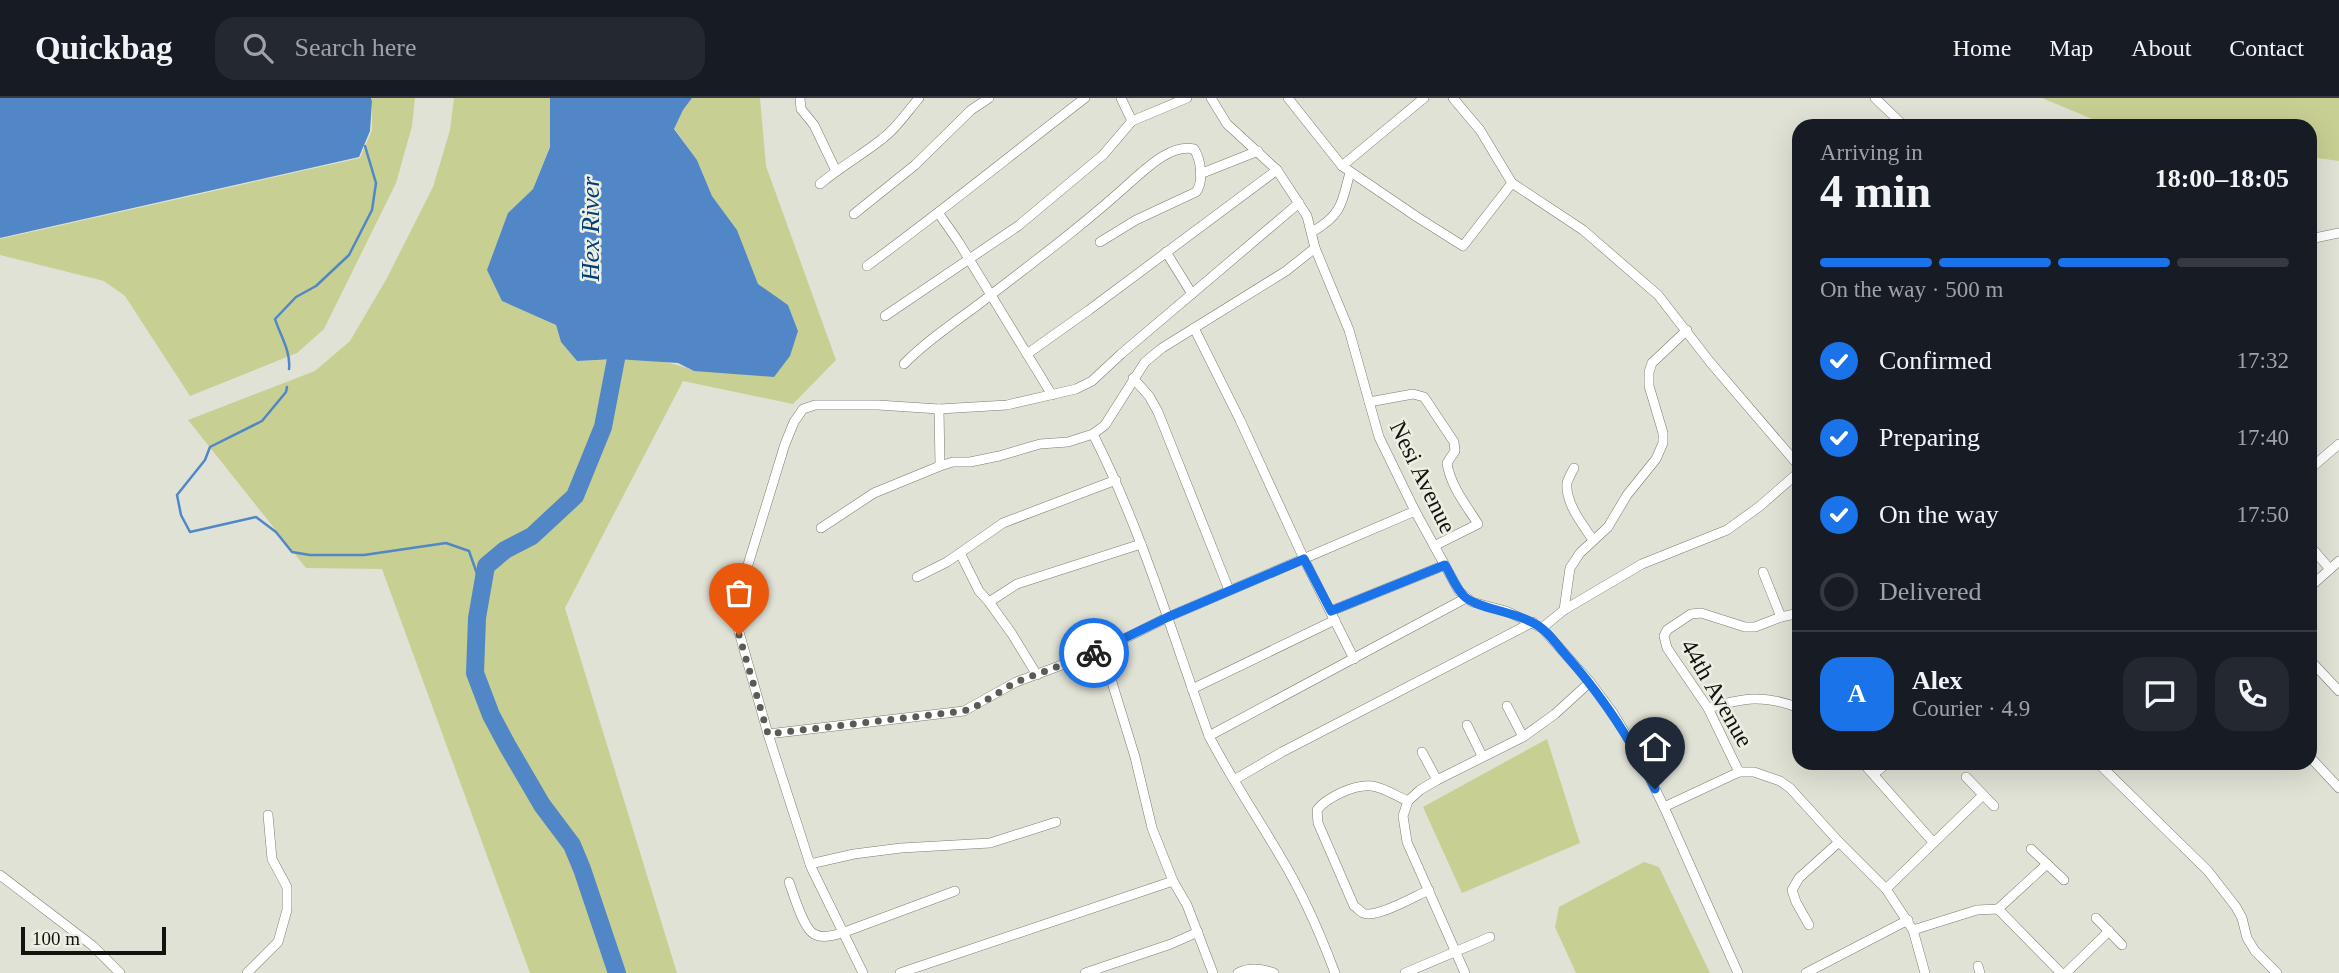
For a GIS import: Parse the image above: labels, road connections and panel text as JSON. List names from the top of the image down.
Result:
{
  "streets": {
    "street": ["Nesi Avenue", "44th Avenue"]
  },
  "water": ["Hex River"],
  "scale_bar": "100 m",
  "page": {
    "header": "Quickbag",
    "search": "Search here",
    "nav": [
      "Home",
      "Map",
      "About",
      "Contact"
    ],
    "heading": ["4 min", "Arriving in", "18:00–18:05"],
    "panel": ["Alex", "Courier · 4.9"],
    "bar": "On the way · 500 m",
    "list": [
      ["Confirmed", "17:32"],
      ["Preparing", "17:40"],
      ["On the way", "17:50"],
      "Delivered"
    ],
    "round": "A",
    "scale": "100 m"
  }
}
